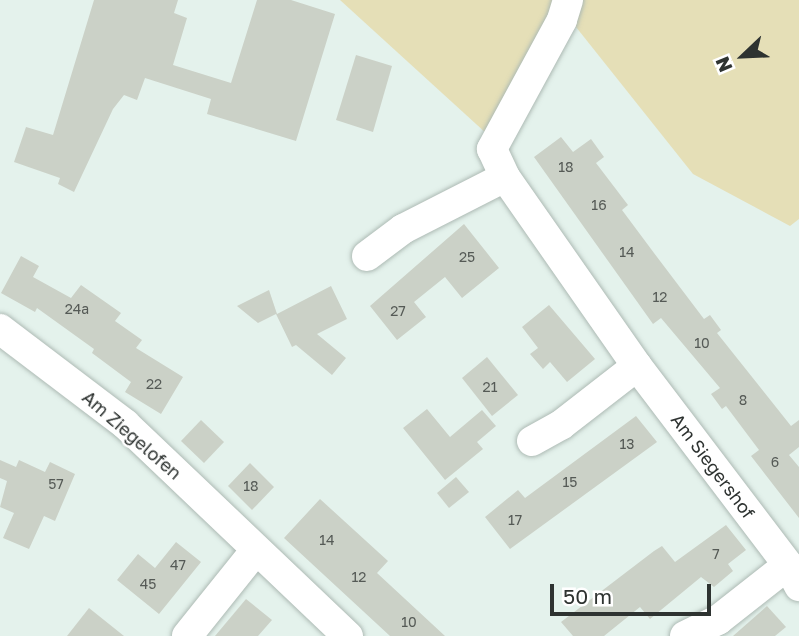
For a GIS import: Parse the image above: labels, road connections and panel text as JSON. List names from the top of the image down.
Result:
{
  "streets": {
    "street": ["Am Ziegelofen", "Am Siegershof"]
  },
  "house_numbers": [
    "18",
    "16",
    "14",
    "25",
    "12",
    "24a",
    "27",
    "10",
    "22",
    "21",
    "8",
    "13",
    "6",
    "15",
    "57",
    "18",
    "17",
    "14",
    "7",
    "47",
    "12",
    "45",
    "10"
  ],
  "scale_bar": "50 m",
  "north": "bottom left"
}
